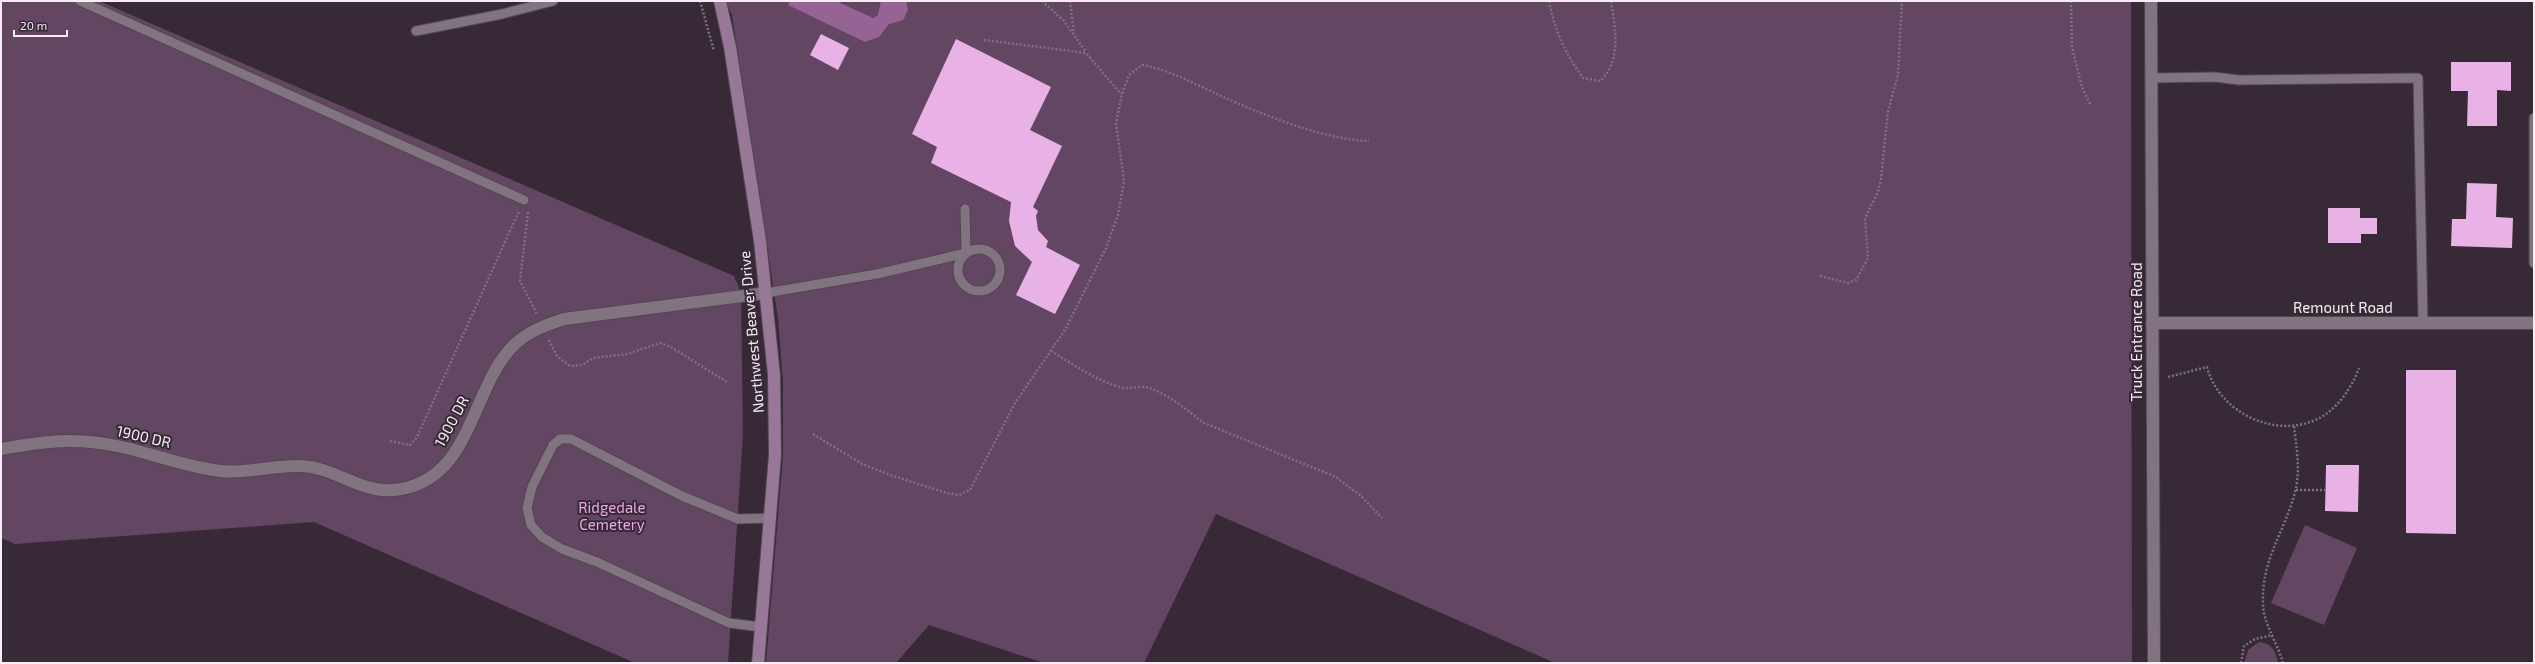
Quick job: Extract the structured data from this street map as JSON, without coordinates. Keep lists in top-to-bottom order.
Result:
{
  "streets": {
    "main road": ["Northwest Beaver Drive"],
    "street": ["Remount Road", "Truck Entrance Road", "1900 DR"]
  },
  "crossings": [
    ["Remount Road", "Truck Entrance Road"],
    ["Northwest Beaver Drive", "1900 DR"]
  ],
  "parks": ["Ridgedale Cemetery"],
  "scale_bar": "20 m"
}
